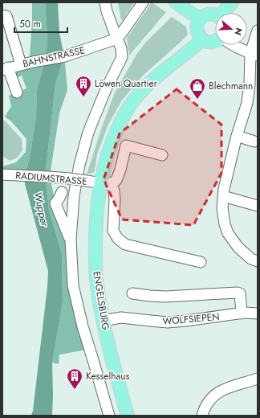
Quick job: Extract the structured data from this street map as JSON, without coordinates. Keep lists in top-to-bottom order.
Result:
{
  "streets": {
    "main road": ["ENGELSBURG"],
    "street": ["BAHNSTRASSE", "RADIUMSTRASSE", "WOLFSIEPEN"]
  },
  "crossings": [
    ["RADIUMSTRASSE", "ENGELSBURG"],
    ["ENGELSBURG", "WOLFSIEPEN"]
  ],
  "water": ["Wupper"],
  "places": {
    "building": ["Löwen Quartier", "Kesselhaus"],
    "shop": ["Blechmann"]
  },
  "scale_bar": "50 m",
  "north": "right"
}
